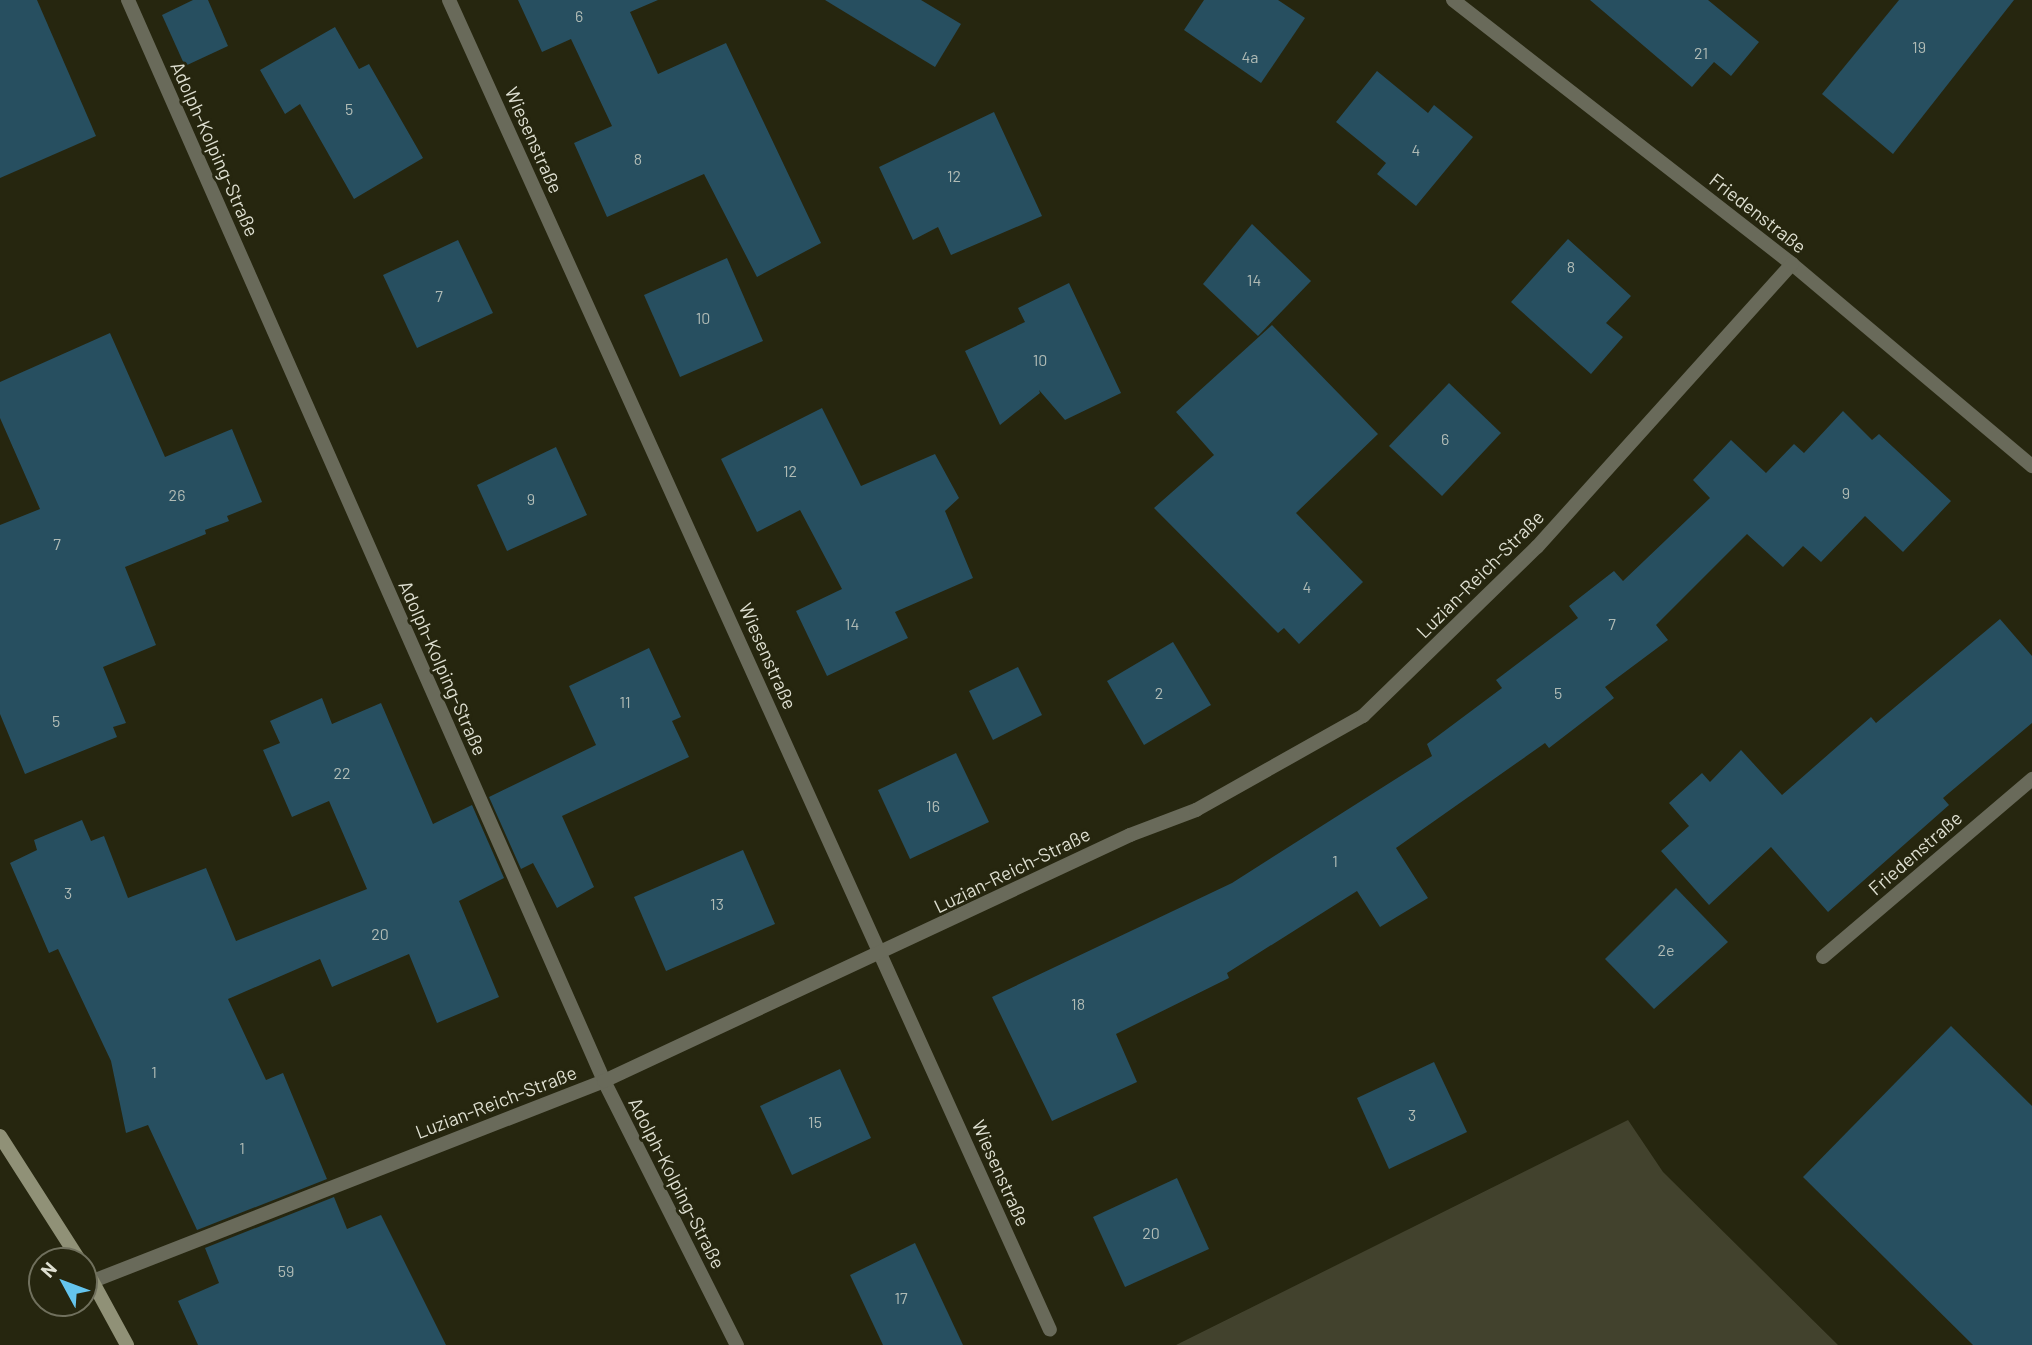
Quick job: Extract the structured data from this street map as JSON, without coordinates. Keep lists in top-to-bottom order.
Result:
{
  "streets": {
    "street": [
      "Wiesenstraße",
      "Adolph-Kolping-Straße",
      "Friedenstraße",
      "Luzian-Reich-Straße"
    ]
  },
  "crossings": [
    ["Wiesenstraße", "Luzian-Reich-Straße"],
    ["Adolph-Kolping-Straße", "Luzian-Reich-Straße"],
    ["Friedenstraße", "Luzian-Reich-Straße"]
  ],
  "house_numbers": [
    "6",
    "19",
    "21",
    "4a",
    "5",
    "4",
    "8",
    "12",
    "8",
    "14",
    "7",
    "10",
    "10",
    "6",
    "12",
    "9",
    "26",
    "9",
    "7",
    "4",
    "14",
    "7",
    "2",
    "5",
    "11",
    "5",
    "22",
    "16",
    "1",
    "3",
    "13",
    "20",
    "2e",
    "18",
    "1",
    "3",
    "15",
    "1",
    "20",
    "59",
    "17"
  ],
  "north": "top left"
}
